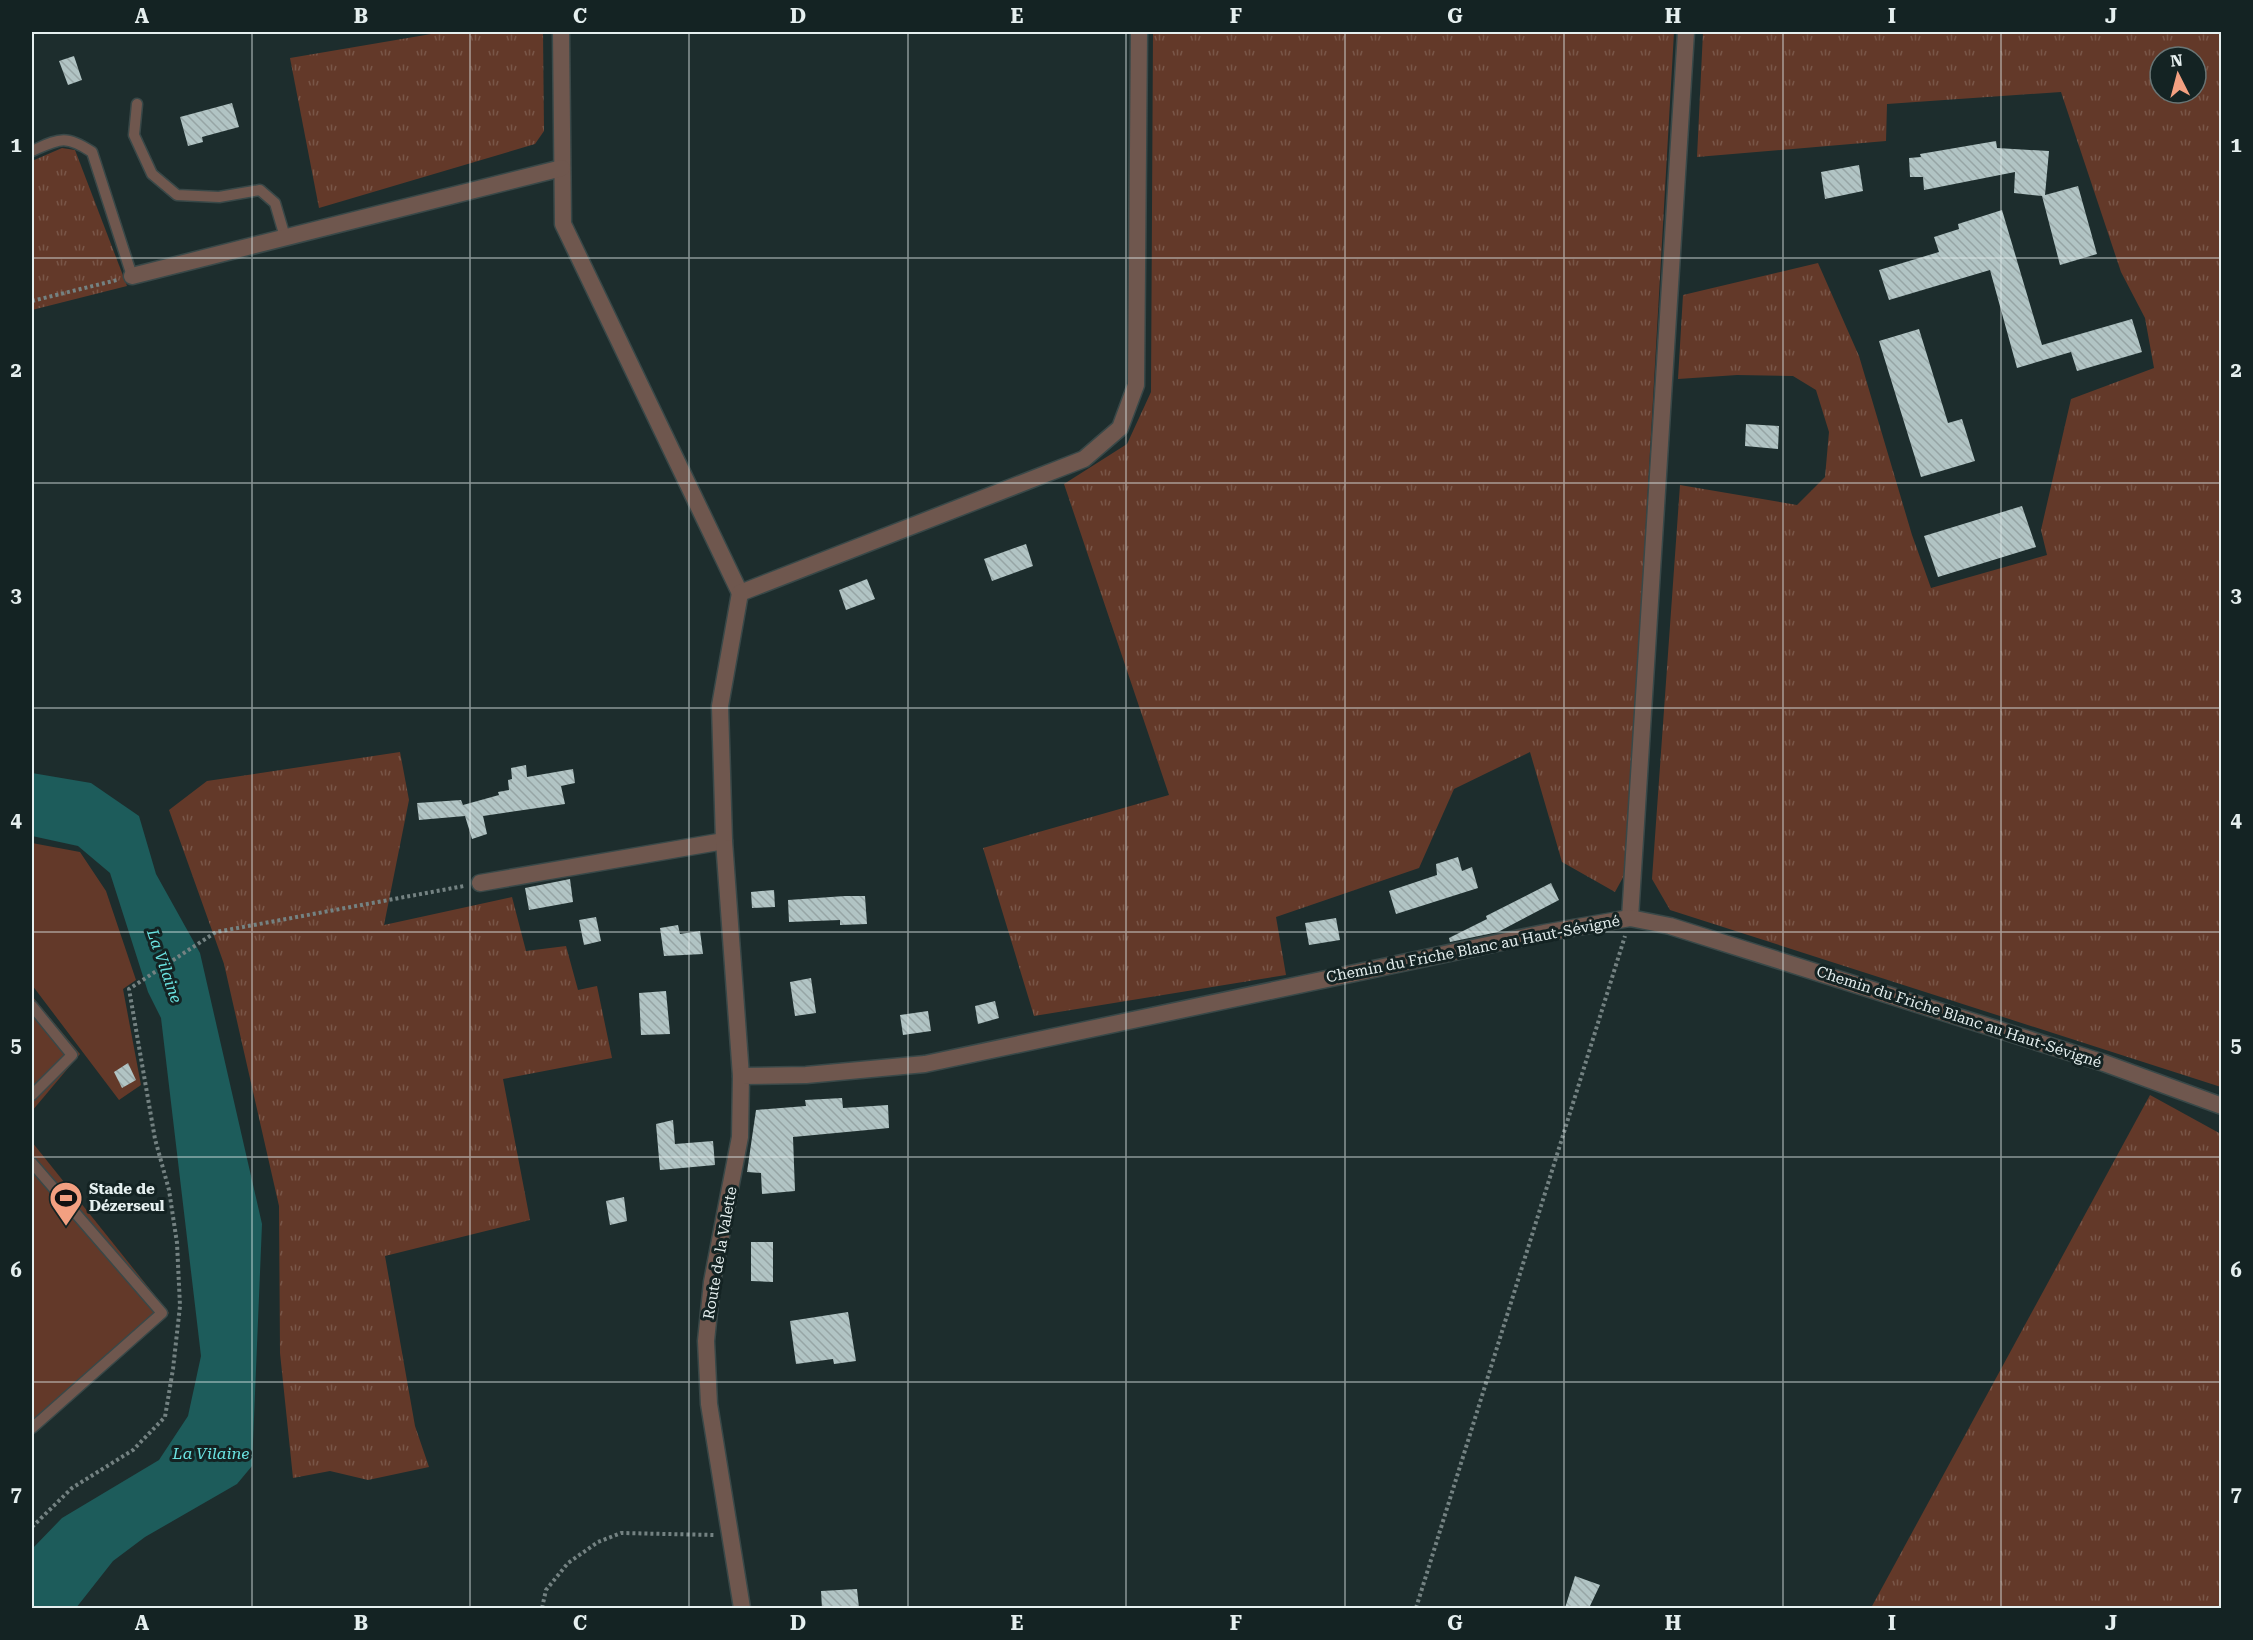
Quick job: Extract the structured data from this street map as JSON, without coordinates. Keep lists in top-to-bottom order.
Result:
{
  "streets": {
    "street": ["Chemin du Friche Blanc au Haut-Sévigné", "Route de la Valette"]
  },
  "crossings": [
    ["Chemin du Friche Blanc au Haut-Sévigné", "Route de la Valette"]
  ],
  "water": ["La Vilaine"],
  "places": {
    "sports": ["Stade de Dézerseul"]
  },
  "north": "top",
  "grid": {
    "columns": [
      "A",
      "B",
      "C",
      "D",
      "E",
      "F",
      "G",
      "H",
      "I",
      "J"
    ],
    "rows": [
      "1",
      "2",
      "3",
      "4",
      "5",
      "6",
      "7"
    ]
  }
}
